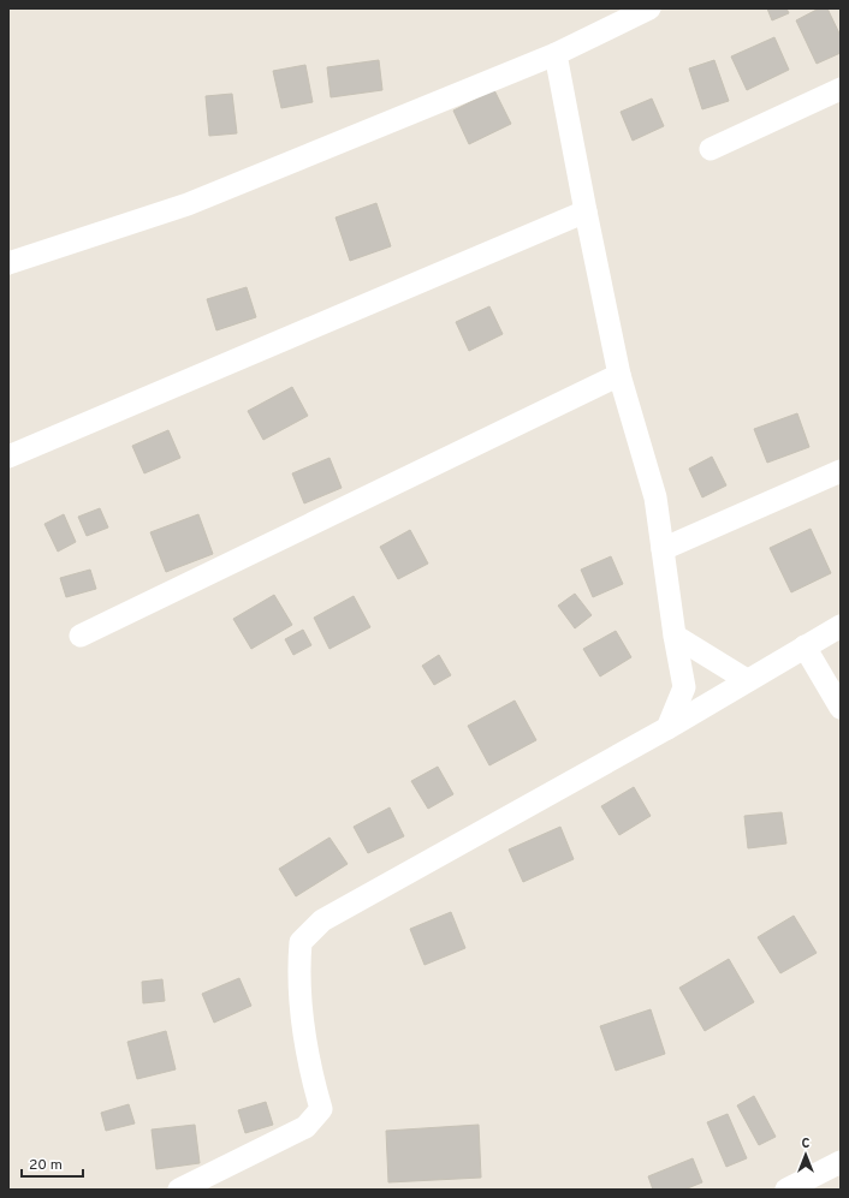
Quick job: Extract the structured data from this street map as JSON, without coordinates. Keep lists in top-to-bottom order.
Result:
{
  "scale_bar": "20 m",
  "north": "top"
}
